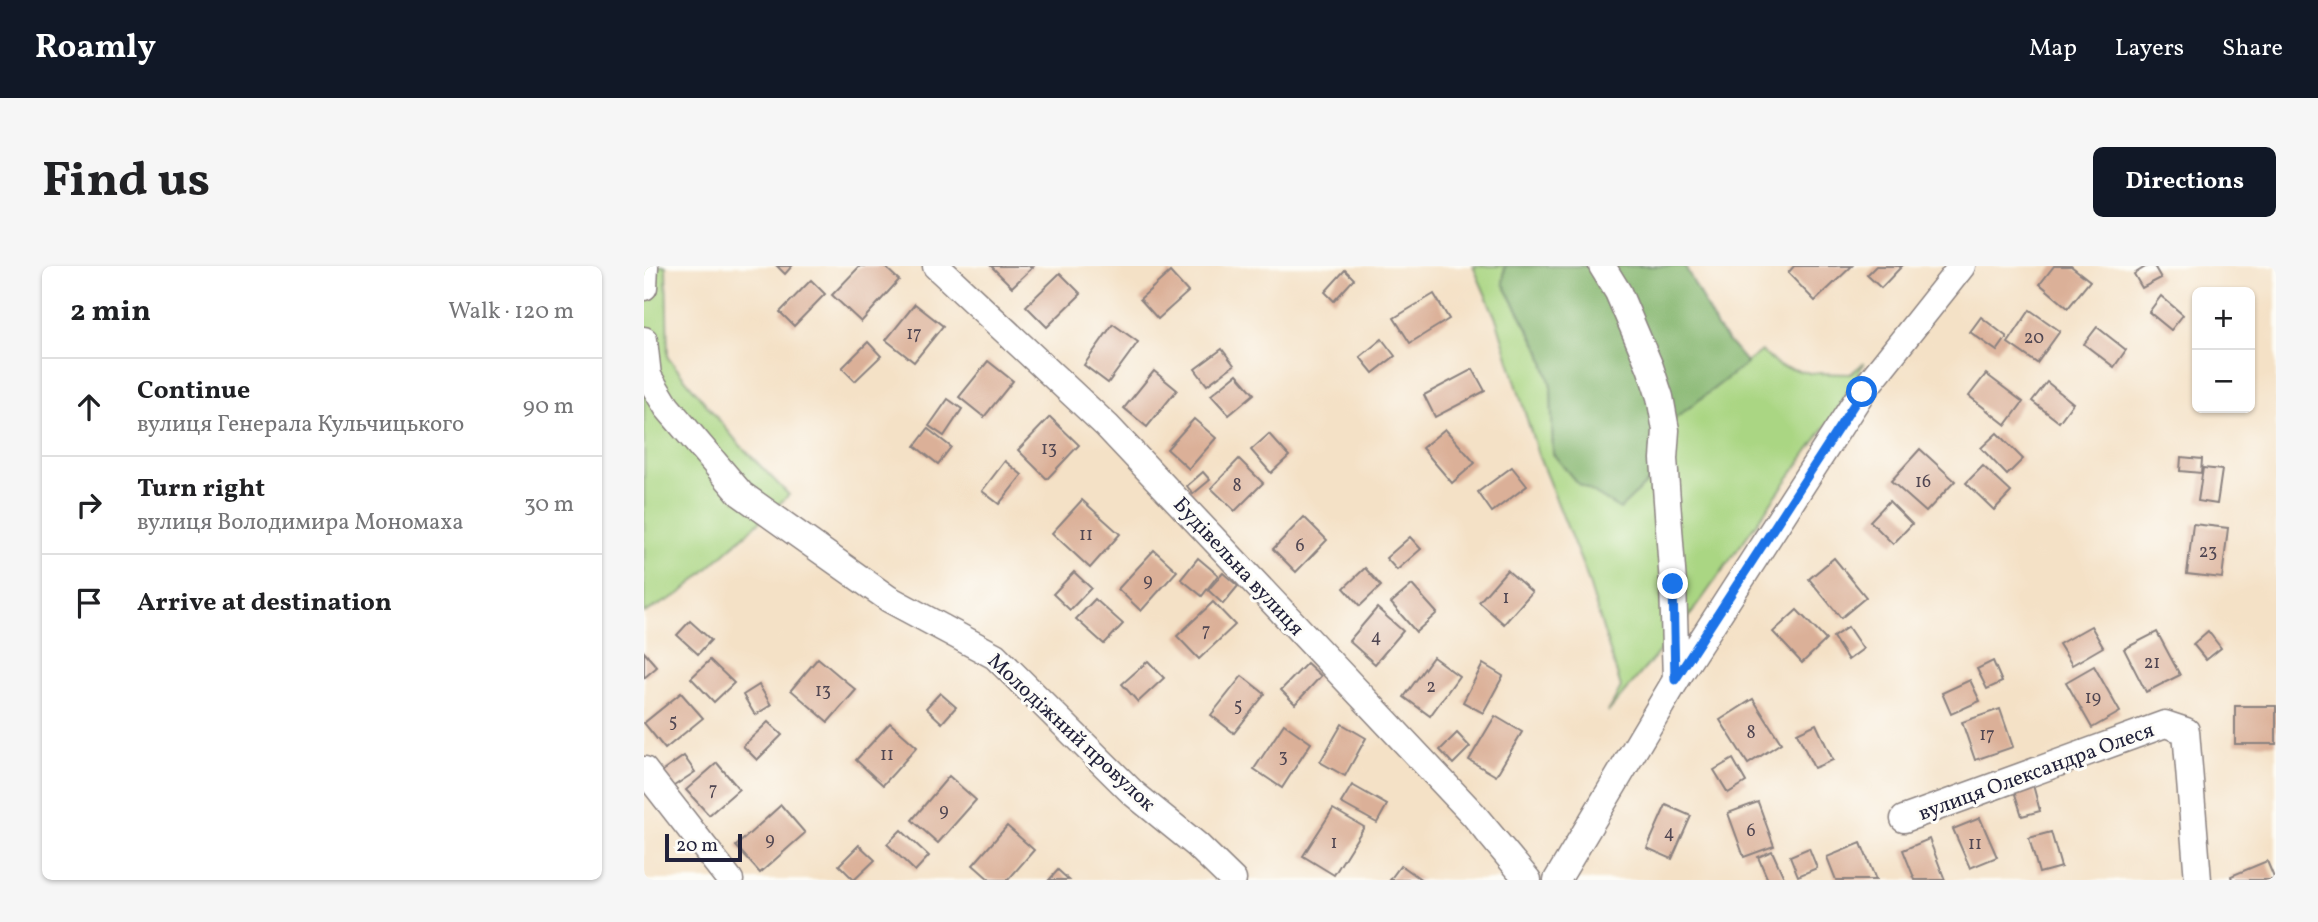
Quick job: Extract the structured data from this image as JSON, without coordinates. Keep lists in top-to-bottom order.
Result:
{
  "streets": {
    "street": ["Будівельна вулиця", "Молодіжний провулок", "вулиця Олександра Олеся"]
  },
  "house_numbers": [
    "17",
    "20",
    "13",
    "16",
    "8",
    "11",
    "6",
    "23",
    "9",
    "1",
    "7",
    "4",
    "21",
    "2",
    "13",
    "19",
    "5",
    "5",
    "8",
    "17",
    "11",
    "3",
    "7",
    "9",
    "6",
    "4",
    "9",
    "1",
    "11"
  ],
  "scale_bar": "20 m",
  "page": {
    "header": "Roamly",
    "nav": ["Map", "Layers", "Share"],
    "buttons": "Directions",
    "title": "Find us",
    "heading": ["2 min", "Walk · 120 m"],
    "map_buttons": ["+", "−"],
    "list": [
      ["Continue", "вулиця Генерала Кульчицького", "90 m"],
      ["Turn right", "вулиця Володимира Мономаха", "30 m"],
      "Arrive at destination"
    ],
    "scale": "20 m"
  }
}
